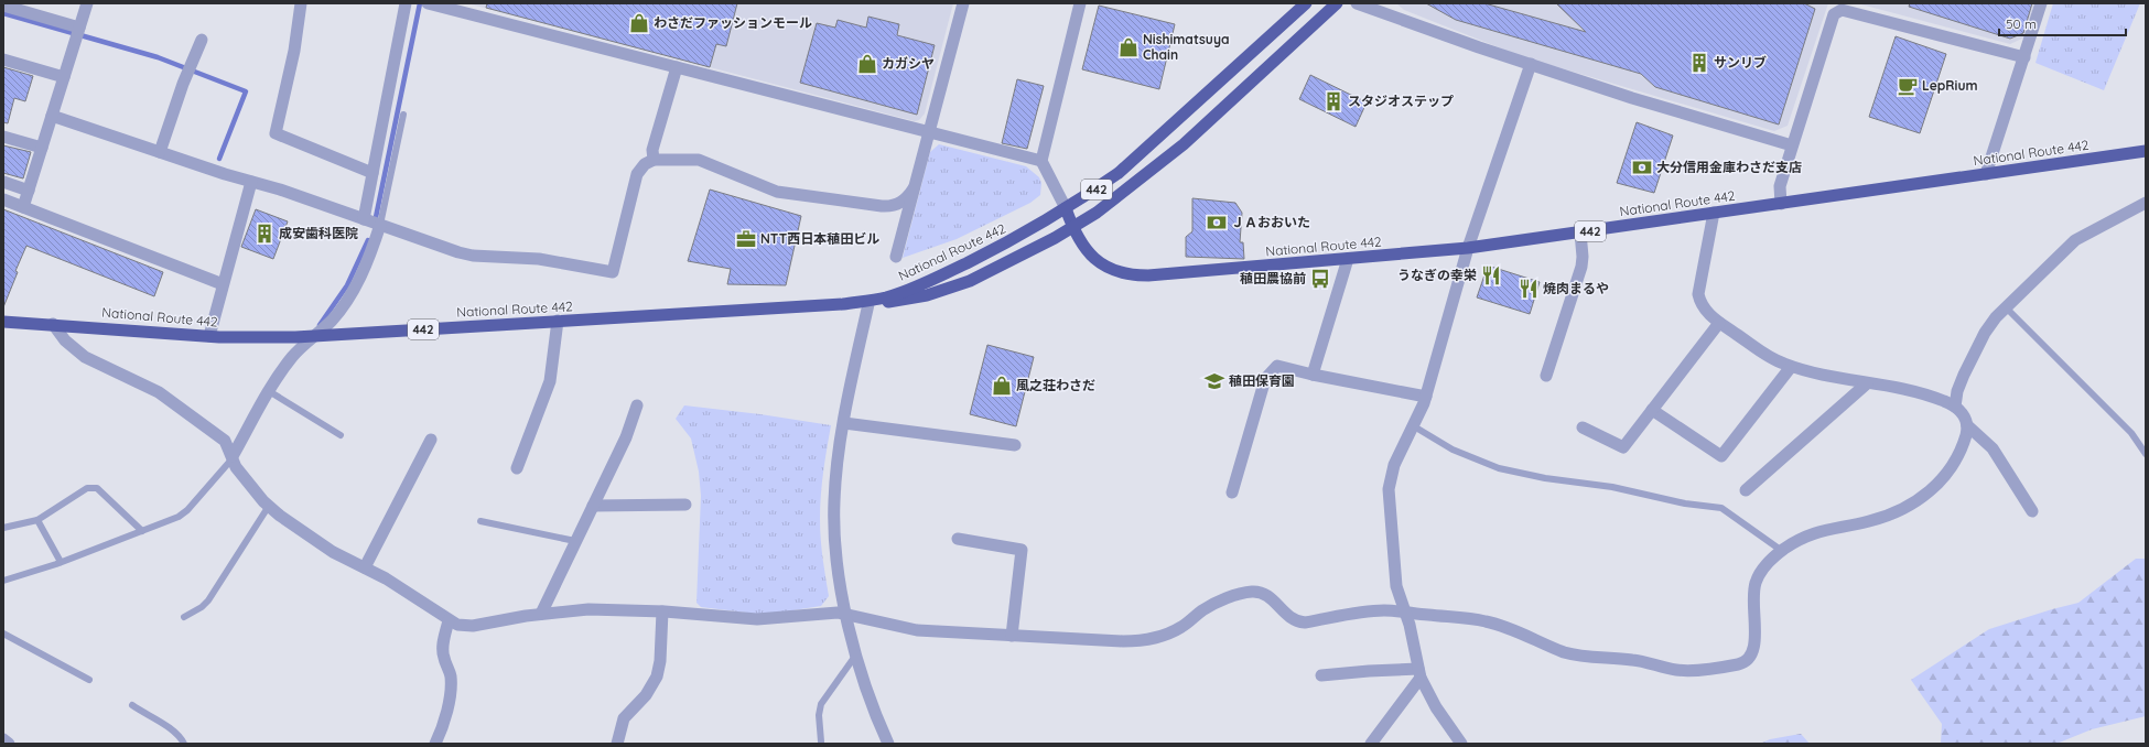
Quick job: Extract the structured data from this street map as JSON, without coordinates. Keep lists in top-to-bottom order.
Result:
{
  "streets": {
    "highway": ["National Route 442", "442"]
  },
  "places": {
    "shop": [
      "わさだファッションモール",
      "Nishimatsuya Chain",
      "カガシヤ",
      "風之荘わさだ"
    ],
    "building": ["サンリブ", "スタジオステップ", "成安歯科医院"],
    "cafe": ["LepRium"],
    "bank": ["大分信用金庫わさだ支店", "ＪＡおおいた"],
    "office": ["NTT西日本稙田ビル"],
    "restaurant": ["うなぎの幸栄", "焼肉まるや"],
    "bus stop": ["稙田農協前"],
    "school or university": ["稙田保育園"]
  },
  "scale_bar": "50 m"
}
